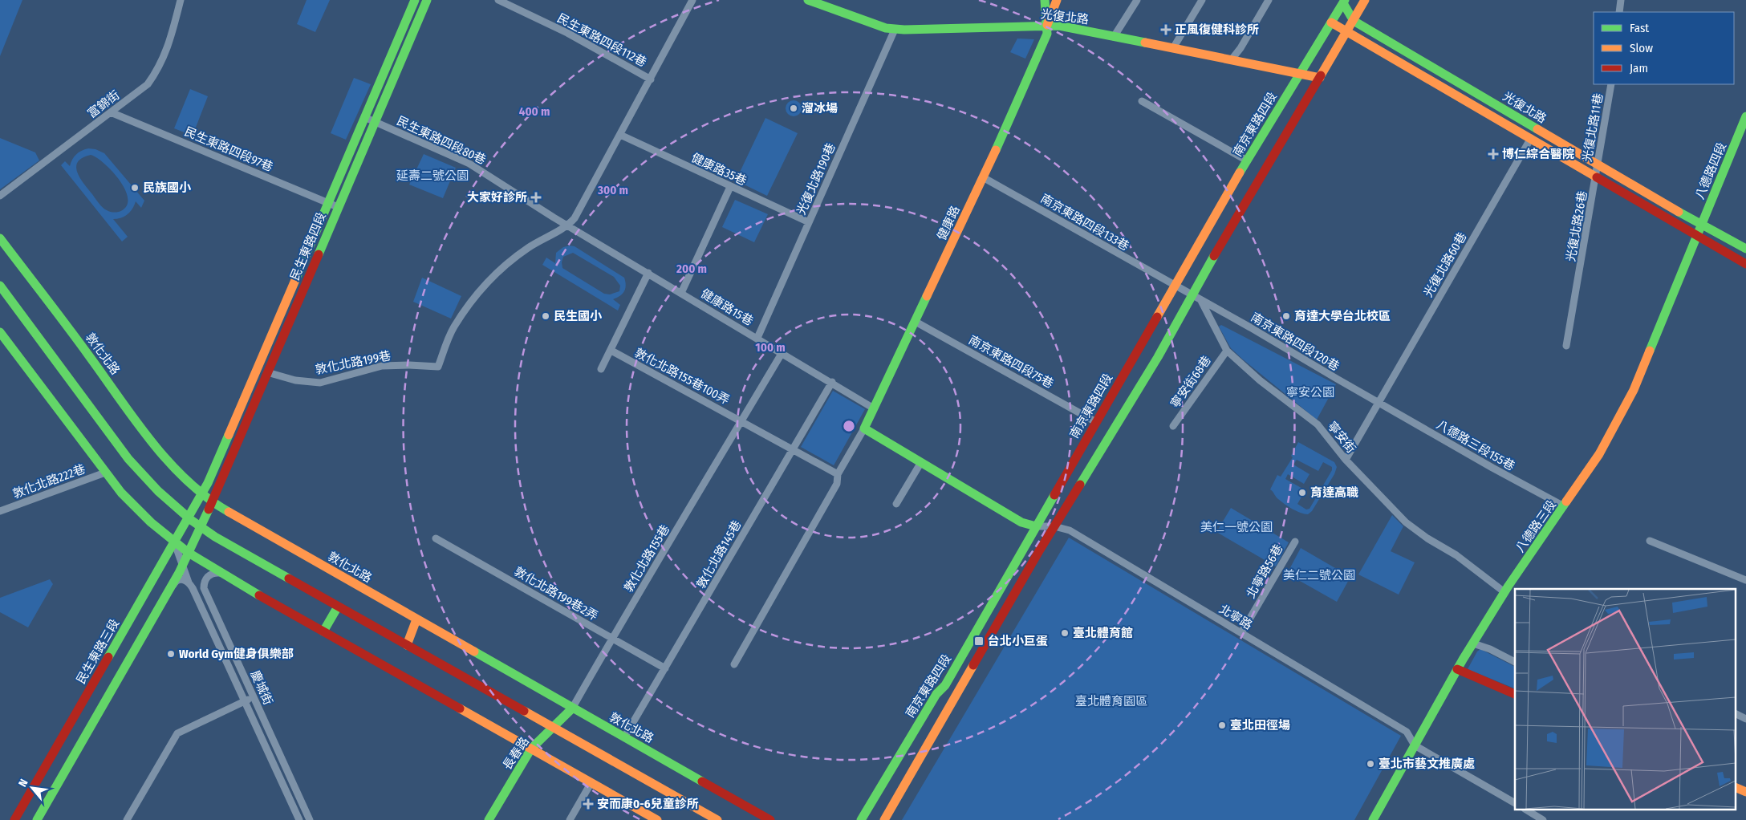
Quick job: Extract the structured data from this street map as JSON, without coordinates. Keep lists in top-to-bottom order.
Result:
{
  "streets": {
    "main road": [
      "光復北路",
      "南京東路四段",
      "八德路四段",
      "健康路",
      "民生東路四段",
      "敦化北路",
      "八德路三段",
      "民生東路三段",
      "長春路"
    ],
    "street": [
      "民生東路四段112巷",
      "富錦街",
      "光復北路11巷",
      "民生東路四段80巷",
      "民生東路四段97巷",
      "健康路35巷",
      "光復北路190巷",
      "南京東路四段133巷",
      "光復北路26巷",
      "光復北路60巷",
      "健康路15巷",
      "南京東路四段120巷",
      "南京東路四段75巷",
      "敦化北路199巷",
      "敦化北路155巷100弄",
      "寧安街68巷",
      "寧安街",
      "八德路三段155巷",
      "敦化北路222巷",
      "敦化北路145巷",
      "敦化北路155巷",
      "北寧路56巷",
      "敦化北路199巷2弄",
      "北寧路",
      "慶城街"
    ]
  },
  "crossings": [
    ["光復北路", "南京東路四段"],
    ["光復北路", "光復北路11巷"],
    ["光復北路", "八德路四段"],
    ["光復北路", "光復北路190巷"],
    ["光復北路", "健康路"],
    ["光復北路", "光復北路26巷"],
    ["光復北路", "光復北路60巷"],
    ["光復北路", "八德路三段"],
    ["富錦街", "民生東路四段97巷"],
    ["南京東路四段", "南京東路四段133巷"],
    ["南京東路四段", "南京東路四段75巷"],
    ["南京東路四段", "北寧路"],
    ["光復北路11巷", "光復北路26巷"],
    ["民生東路四段80巷", "民生東路四段"],
    ["民生東路四段80巷", "健康路15巷"],
    ["民生東路四段80巷", "敦化北路199巷"],
    ["民生東路四段97巷", "民生東路四段"],
    ["健康路35巷", "光復北路190巷"],
    ["八德路四段", "八德路三段"],
    ["光復北路190巷", "健康路15巷"],
    ["南京東路四段133巷", "健康路"],
    ["健康路", "健康路15巷"],
    ["健康路", "南京東路四段75巷"],
    ["民生東路四段", "敦化北路"],
    ["民生東路四段", "敦化北路199巷"],
    ["民生東路四段", "民生東路三段"],
    ["光復北路60巷", "南京東路四段120巷"],
    ["光復北路60巷", "寧安街"],
    ["光復北路60巷", "八德路三段155巷"],
    ["健康路15巷", "敦化北路199巷"],
    ["健康路15巷", "敦化北路145巷"],
    ["健康路15巷", "敦化北路155巷"],
    ["南京東路四段120巷", "寧安街"],
    ["南京東路四段120巷", "八德路三段155巷"],
    ["敦化北路", "敦化北路145巷"],
    ["敦化北路", "敦化北路155巷"],
    ["敦化北路", "民生東路三段"],
    ["敦化北路", "長春路"],
    ["敦化北路155巷100弄", "敦化北路155巷"],
    ["寧安街68巷", "寧安街"],
    ["寧安街", "八德路三段"],
    ["八德路三段155巷", "八德路三段"],
    ["八德路三段", "北寧路"],
    ["敦化北路145巷", "敦化北路199巷2弄"],
    ["敦化北路155巷", "敦化北路199巷2弄"],
    ["敦化北路155巷", "長春路"],
    ["北寧路56巷", "北寧路"],
    ["民生東路三段", "慶城街"]
  ],
  "parks": [
    "延壽二號公園",
    "寧安公園",
    "美仁一號公園",
    "美仁二號公園",
    "臺北體育園區"
  ],
  "places": {
    "health": [
      "正風復健科診所",
      "博仁綜合醫院",
      "大家好診所",
      "安而康0-6兒童診所"
    ],
    "other": [
      "溜冰場",
      "民族國小",
      "民生國小",
      "育達大學台北校區",
      "育達高職",
      "臺北體育館",
      "World Gym健身俱樂部",
      "臺北田徑場",
      "臺北市藝文推廣處"
    ],
    "transit": ["台北小巨蛋"]
  },
  "legend": ["Fast", "Slow", "Jam"],
  "north": "top left",
  "rings": [
    "400 m",
    "300 m",
    "200 m",
    "100 m"
  ]
}
